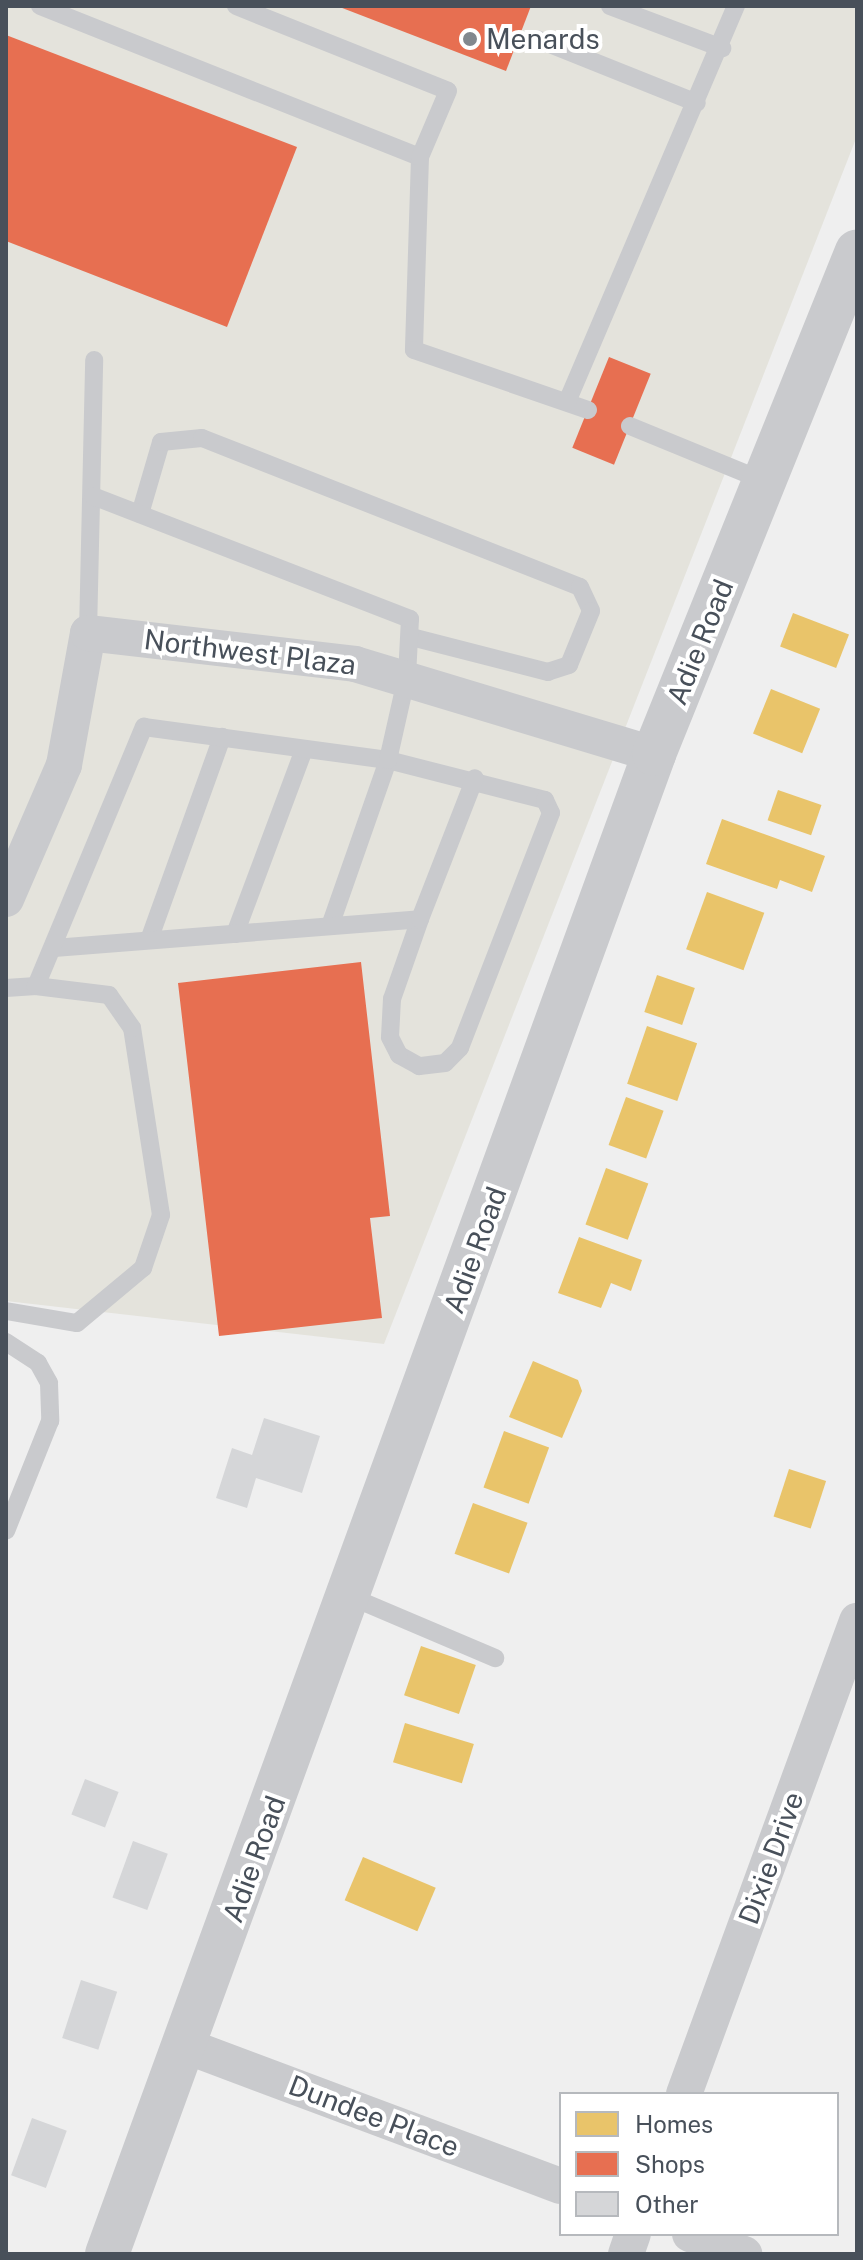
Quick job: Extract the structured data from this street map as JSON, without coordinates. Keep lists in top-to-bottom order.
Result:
{
  "streets": {
    "street": [
      "Adie Road",
      "Northwest Plaza",
      "Dixie Drive",
      "Dundee Place"
    ]
  },
  "crossings": [
    ["Adie Road", "Northwest Plaza"],
    ["Adie Road", "Dundee Place"]
  ],
  "places": ["Menards"],
  "legend": ["Homes", "Shops", "Other"]
}
